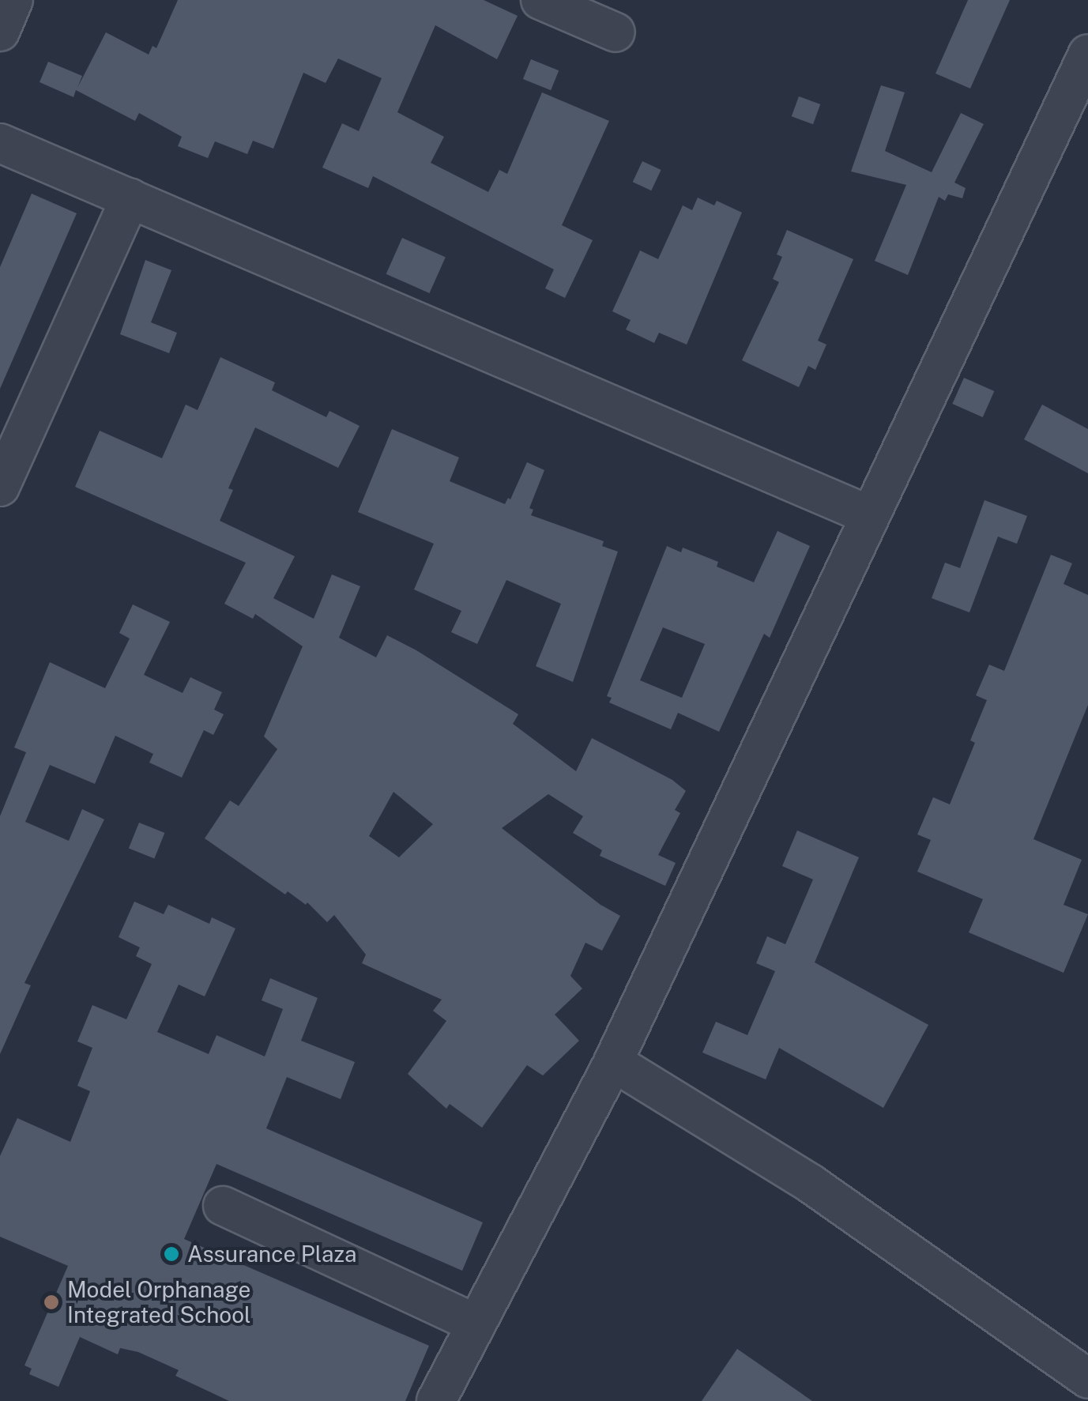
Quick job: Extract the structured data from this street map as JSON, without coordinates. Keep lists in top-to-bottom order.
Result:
{
  "places": ["Assurance Plaza", "Model Orphanage Integrated School"]
}
